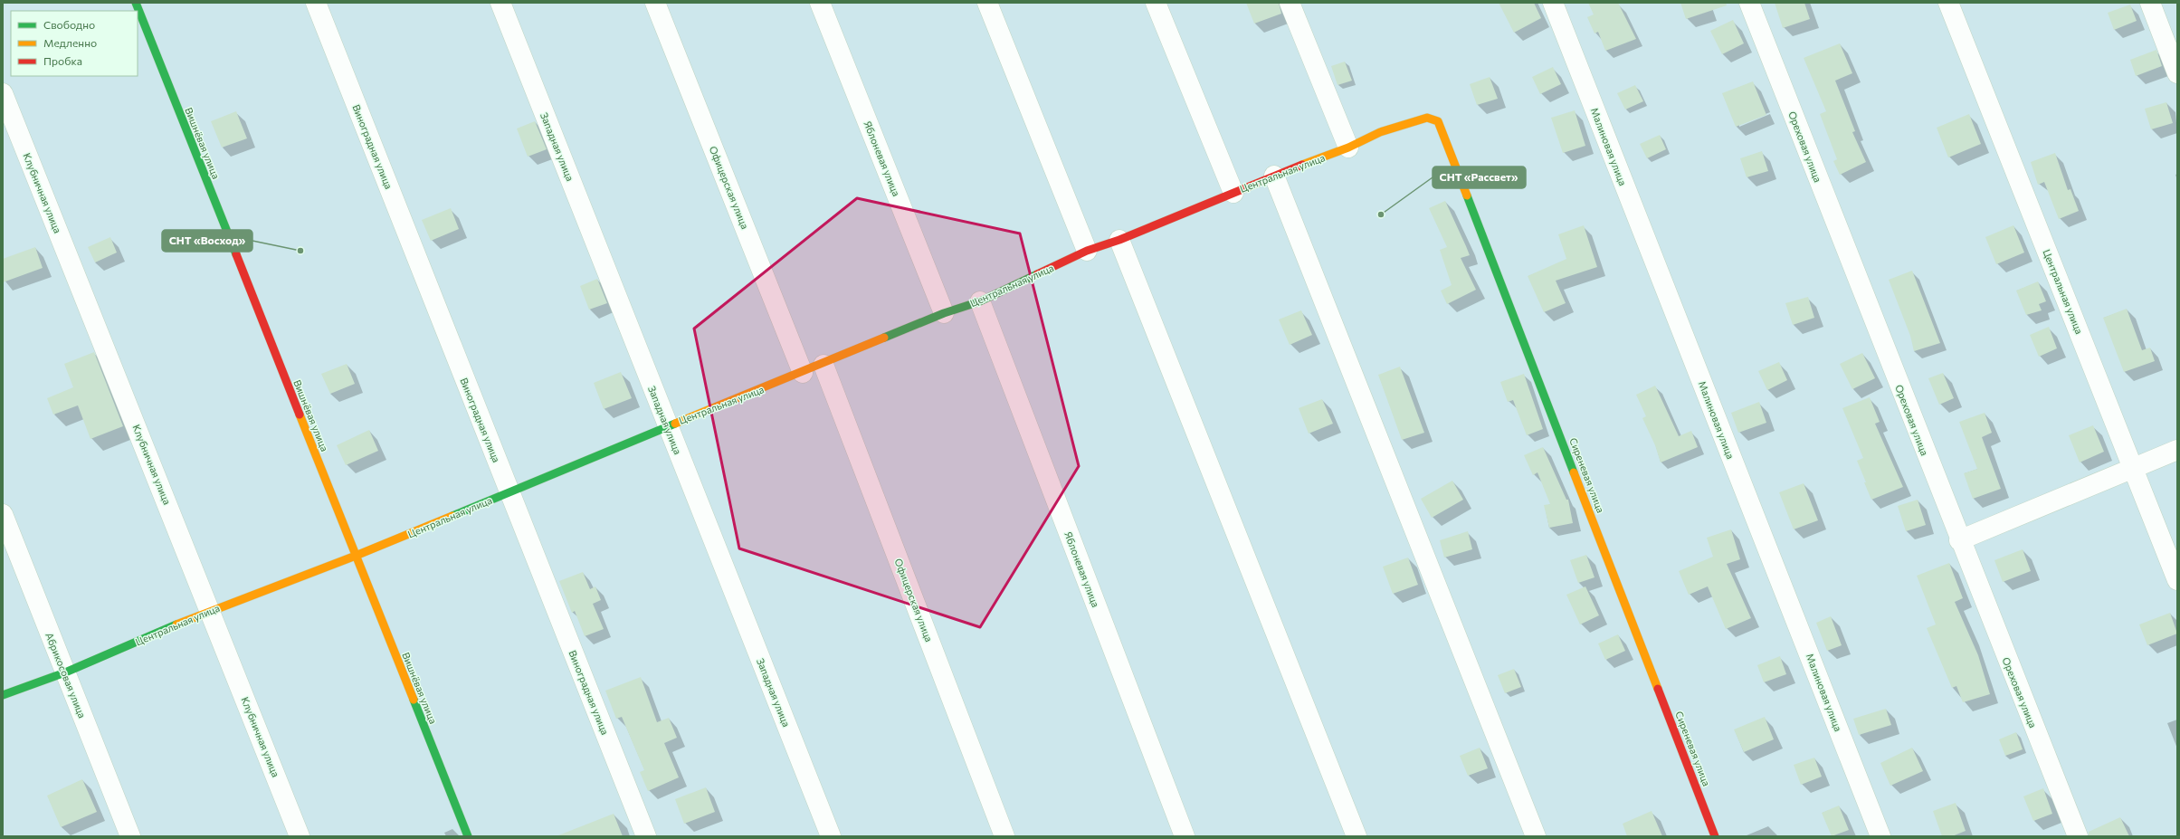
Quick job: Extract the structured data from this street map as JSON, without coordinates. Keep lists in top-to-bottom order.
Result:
{
  "streets": {
    "street": [
      "Вишнёвая улица",
      "Виноградная улица",
      "Западная улица",
      "Малиновая улица",
      "Ореховая улица",
      "Яблоневая улица",
      "Центральная улица",
      "Офицерская улица",
      "Клубничная улица",
      "Сиреневая улица",
      "Абрикосовая улица"
    ]
  },
  "crossings": [
    ["Вишнёвая улица", "Центральная улица"],
    ["Виноградная улица", "Центральная улица"],
    ["Западная улица", "Центральная улица"],
    ["Яблоневая улица", "Центральная улица"],
    ["Центральная улица", "Офицерская улица"],
    ["Центральная улица", "Клубничная улица"],
    ["Центральная улица", "Сиреневая улица"],
    ["Центральная улица", "Абрикосовая улица"]
  ],
  "places": ["СНТ «Рассвет»", "СНТ «Восход»"],
  "legend": ["Свободно", "Медленно", "Пробка"]
}
